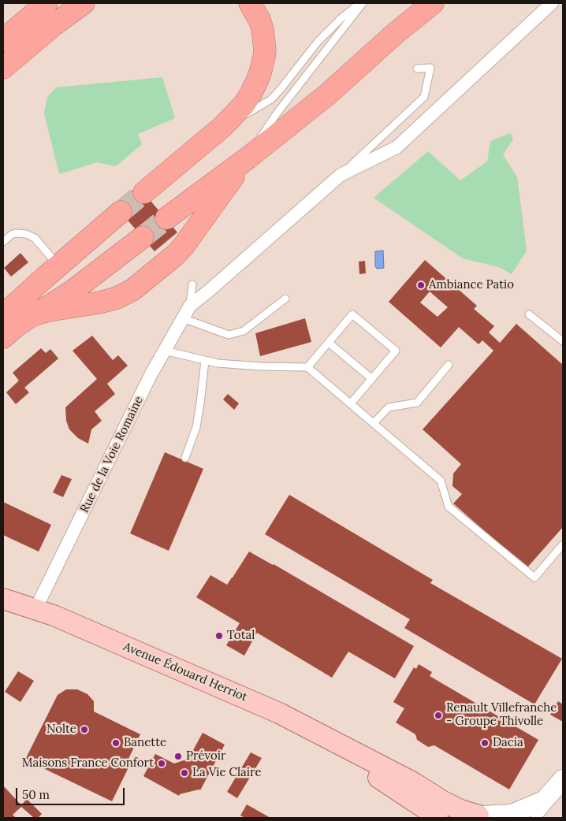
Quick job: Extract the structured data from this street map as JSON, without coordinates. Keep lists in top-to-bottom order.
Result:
{
  "streets": {
    "main road": ["Avenue Édouard Herriot"],
    "street": ["Rue de la Voie Romaine"]
  },
  "crossings": [
    ["Rue de la Voie Romaine", "Avenue Édouard Herriot"]
  ],
  "places": [
    "Ambiance Patio",
    "Total",
    "Renault Villefranche - Groupe Thivolle",
    "Nolte",
    "Banette",
    "Dacia",
    "Prévoir",
    "Maisons France Confort",
    "La Vie Claire"
  ],
  "scale_bar": "50 m"
}
